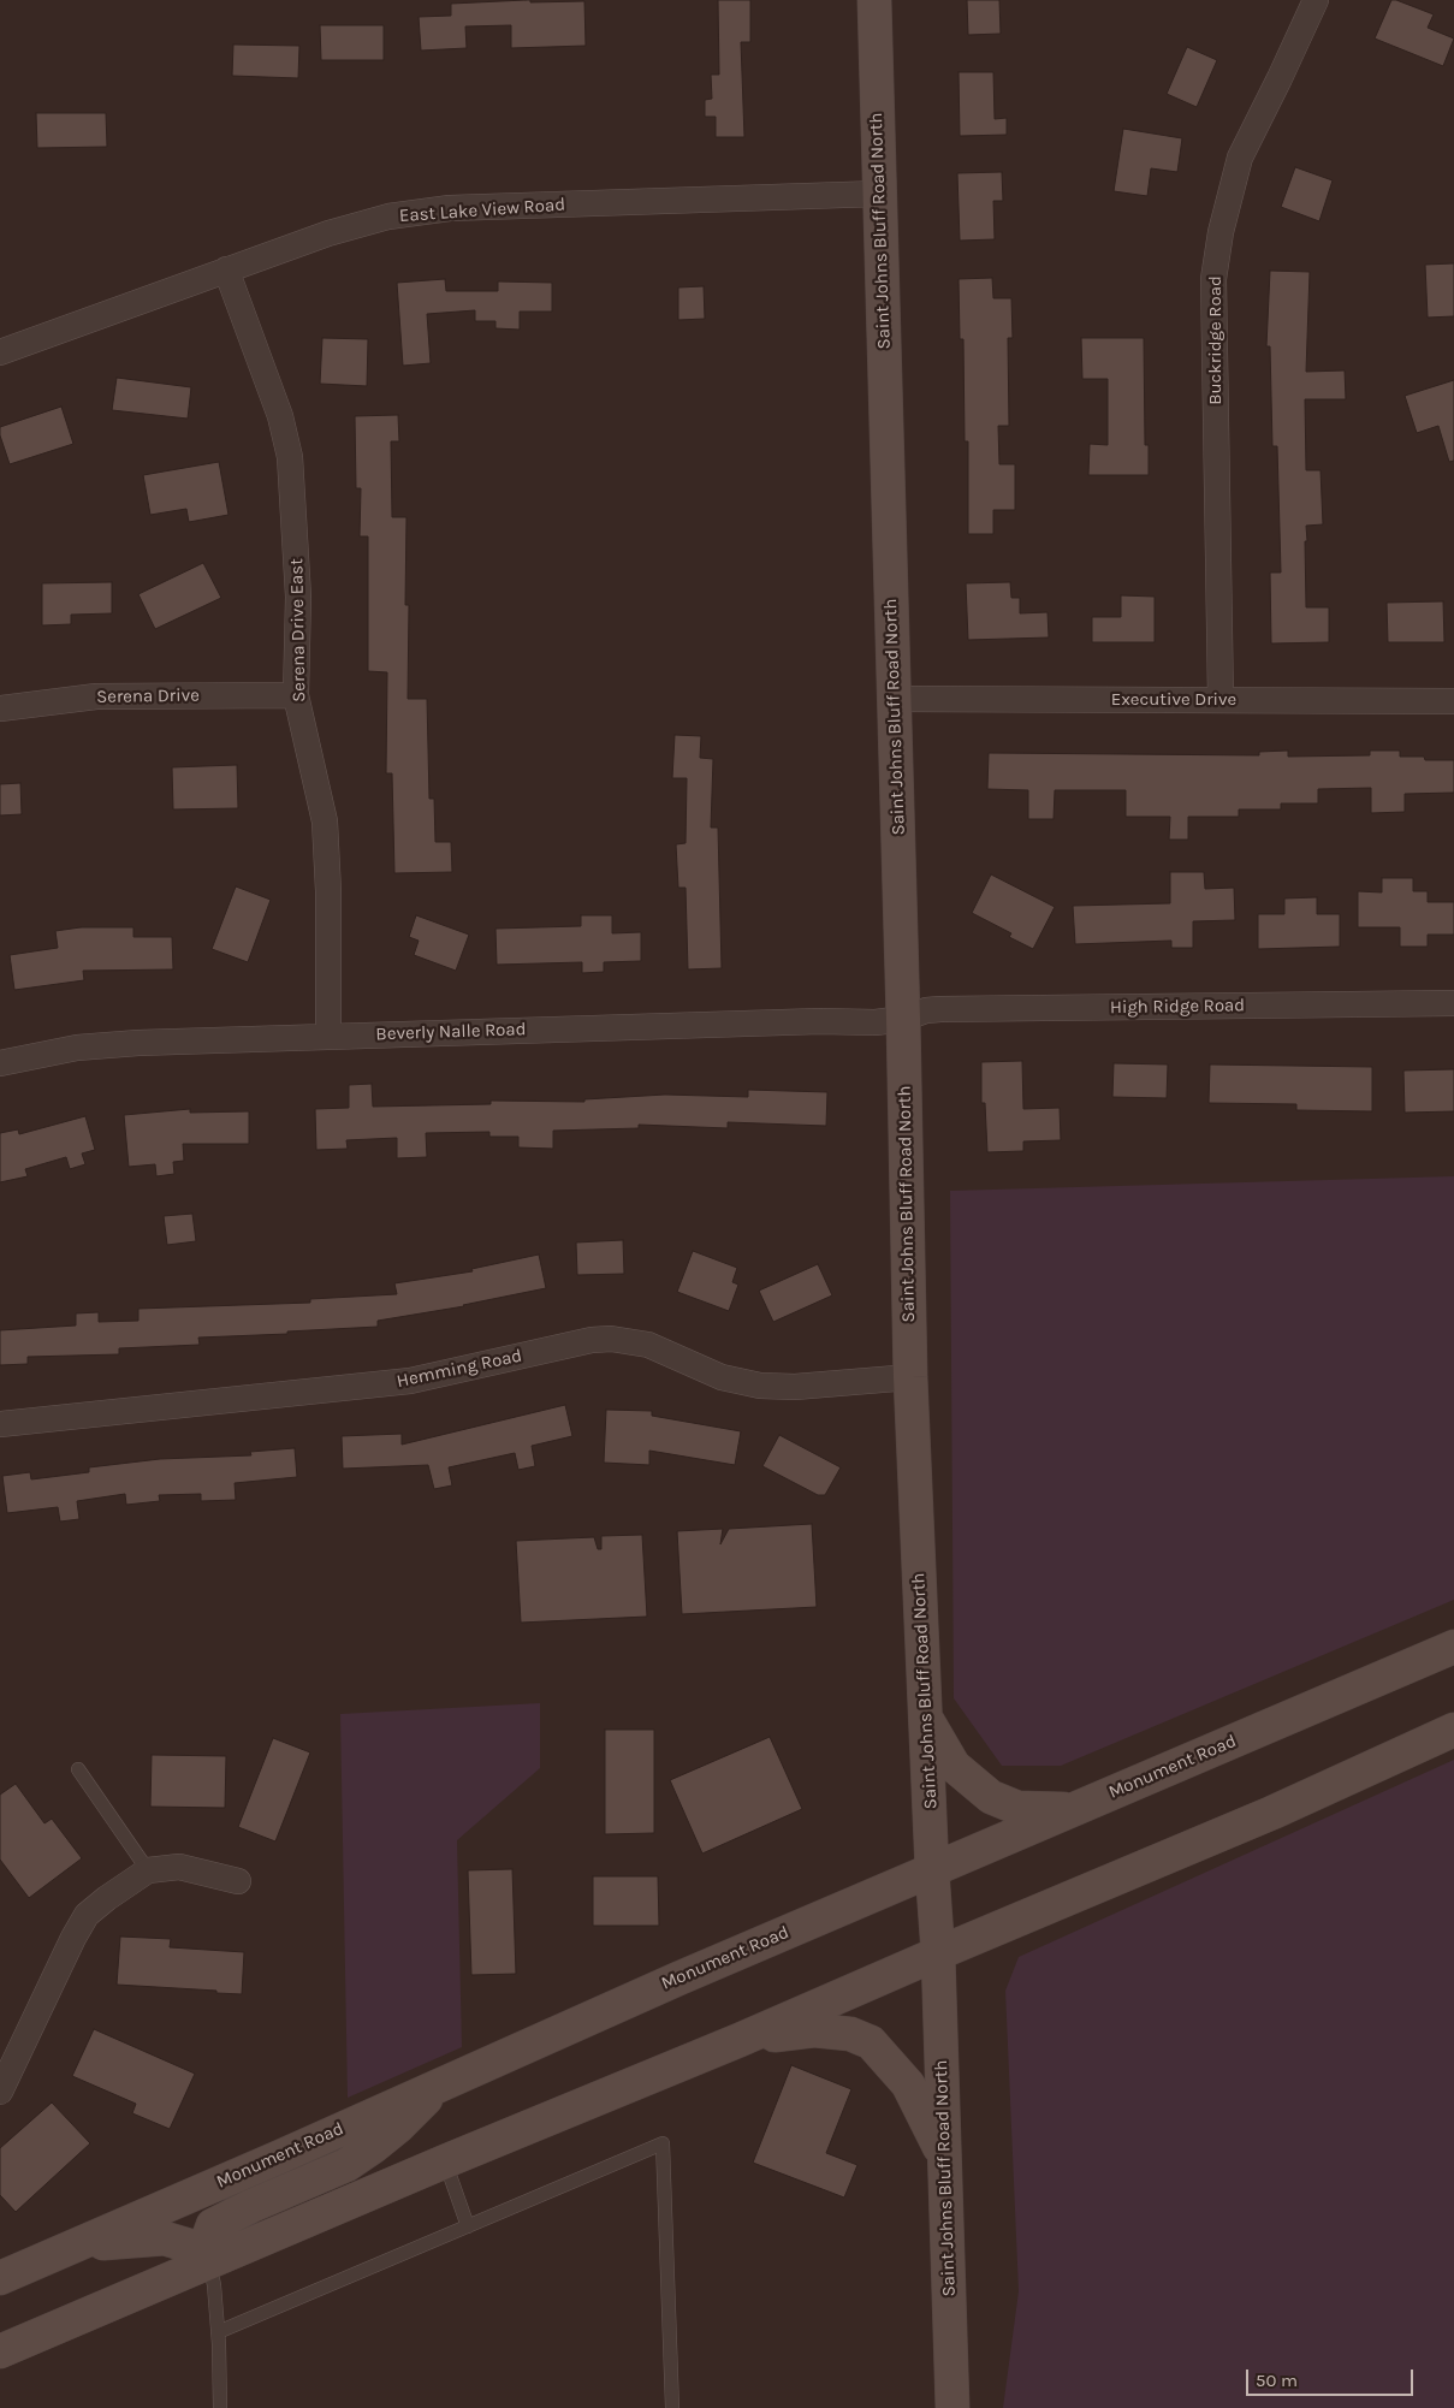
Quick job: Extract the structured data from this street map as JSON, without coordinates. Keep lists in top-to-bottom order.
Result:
{
  "streets": {
    "main road": ["Saint Johns Bluff Road North", "Monument Road"],
    "street": [
      "East Lake View Road",
      "Buckridge Road",
      "Serena Drive East",
      "Serena Drive",
      "Executive Drive",
      "High Ridge Road",
      "Beverly Nalle Road",
      "Hemming Road"
    ]
  },
  "crossings": [
    ["East Lake View Road", "Saint Johns Bluff Road North"],
    ["East Lake View Road", "Serena Drive East"],
    ["Saint Johns Bluff Road North", "Executive Drive"],
    ["Saint Johns Bluff Road North", "High Ridge Road"],
    ["Saint Johns Bluff Road North", "Beverly Nalle Road"],
    ["Saint Johns Bluff Road North", "Hemming Road"],
    ["Saint Johns Bluff Road North", "Monument Road"],
    ["Buckridge Road", "Executive Drive"],
    ["Serena Drive East", "Serena Drive"],
    ["Serena Drive East", "Beverly Nalle Road"],
    ["High Ridge Road", "Beverly Nalle Road"]
  ],
  "scale_bar": "50 m"
}
